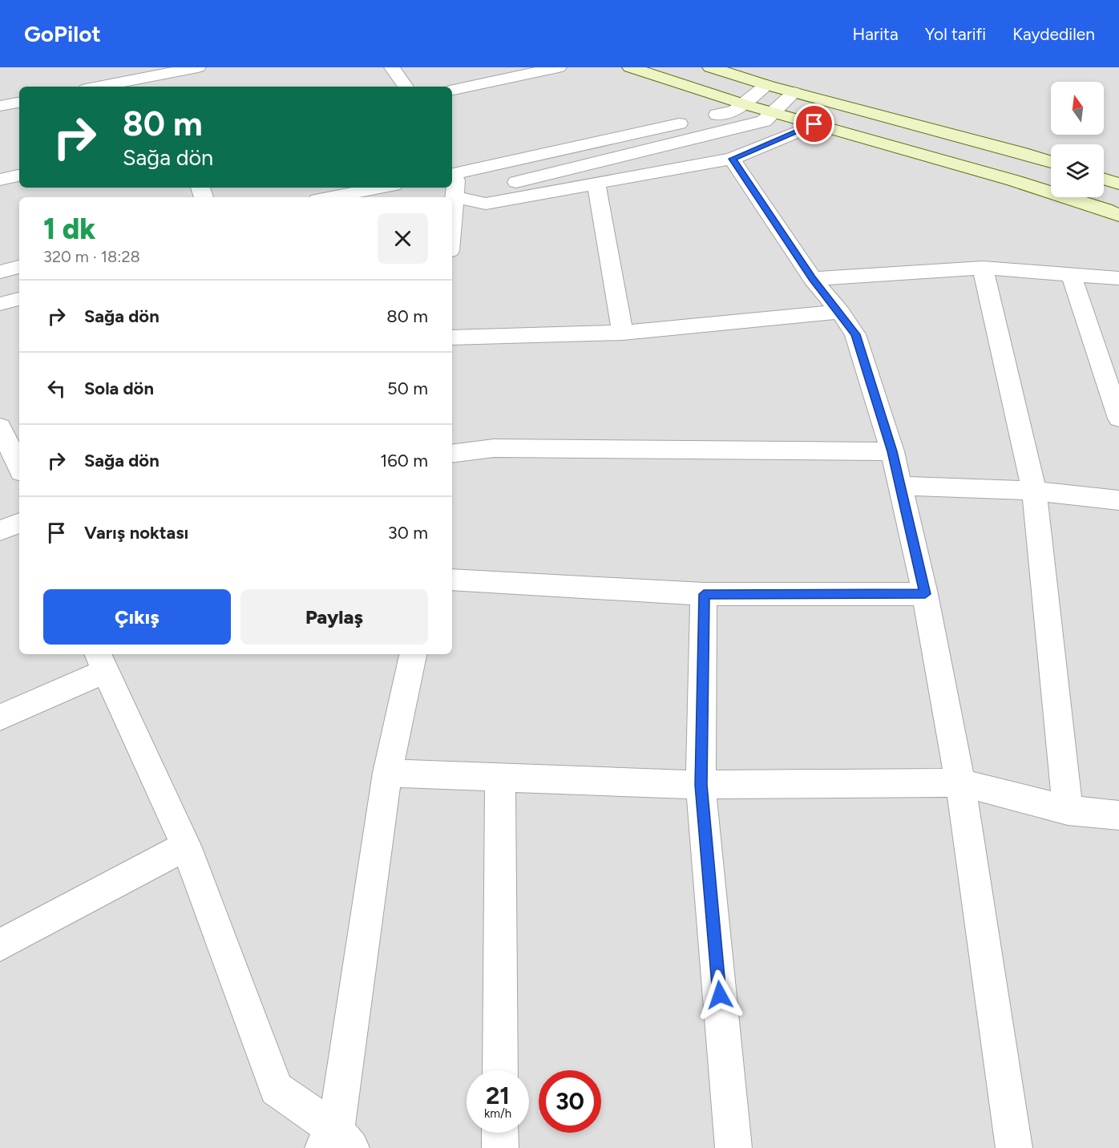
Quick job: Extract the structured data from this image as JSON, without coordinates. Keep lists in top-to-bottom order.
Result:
{
  "north": "top",
  "page": {
    "header": "GoPilot",
    "nav": ["Harita", "Yol tarifi", "Kaydedilen"],
    "turn": ["80 m", "Sağa dön"],
    "heading": ["1 dk", "320 m · 18:28"],
    "list": [
      {
        "name": "Sağa dön",
        "value": "80 m"
      },
      {
        "name": "Sola dön",
        "value": "50 m"
      },
      {
        "name": "Sağa dön",
        "value": "160 m"
      },
      {
        "name": "Varış noktası",
        "value": "30 m"
      }
    ],
    "buttons": ["Çıkış", "Paylaş"],
    "speed": "21 km/h",
    "limit": "30"
  }
}
